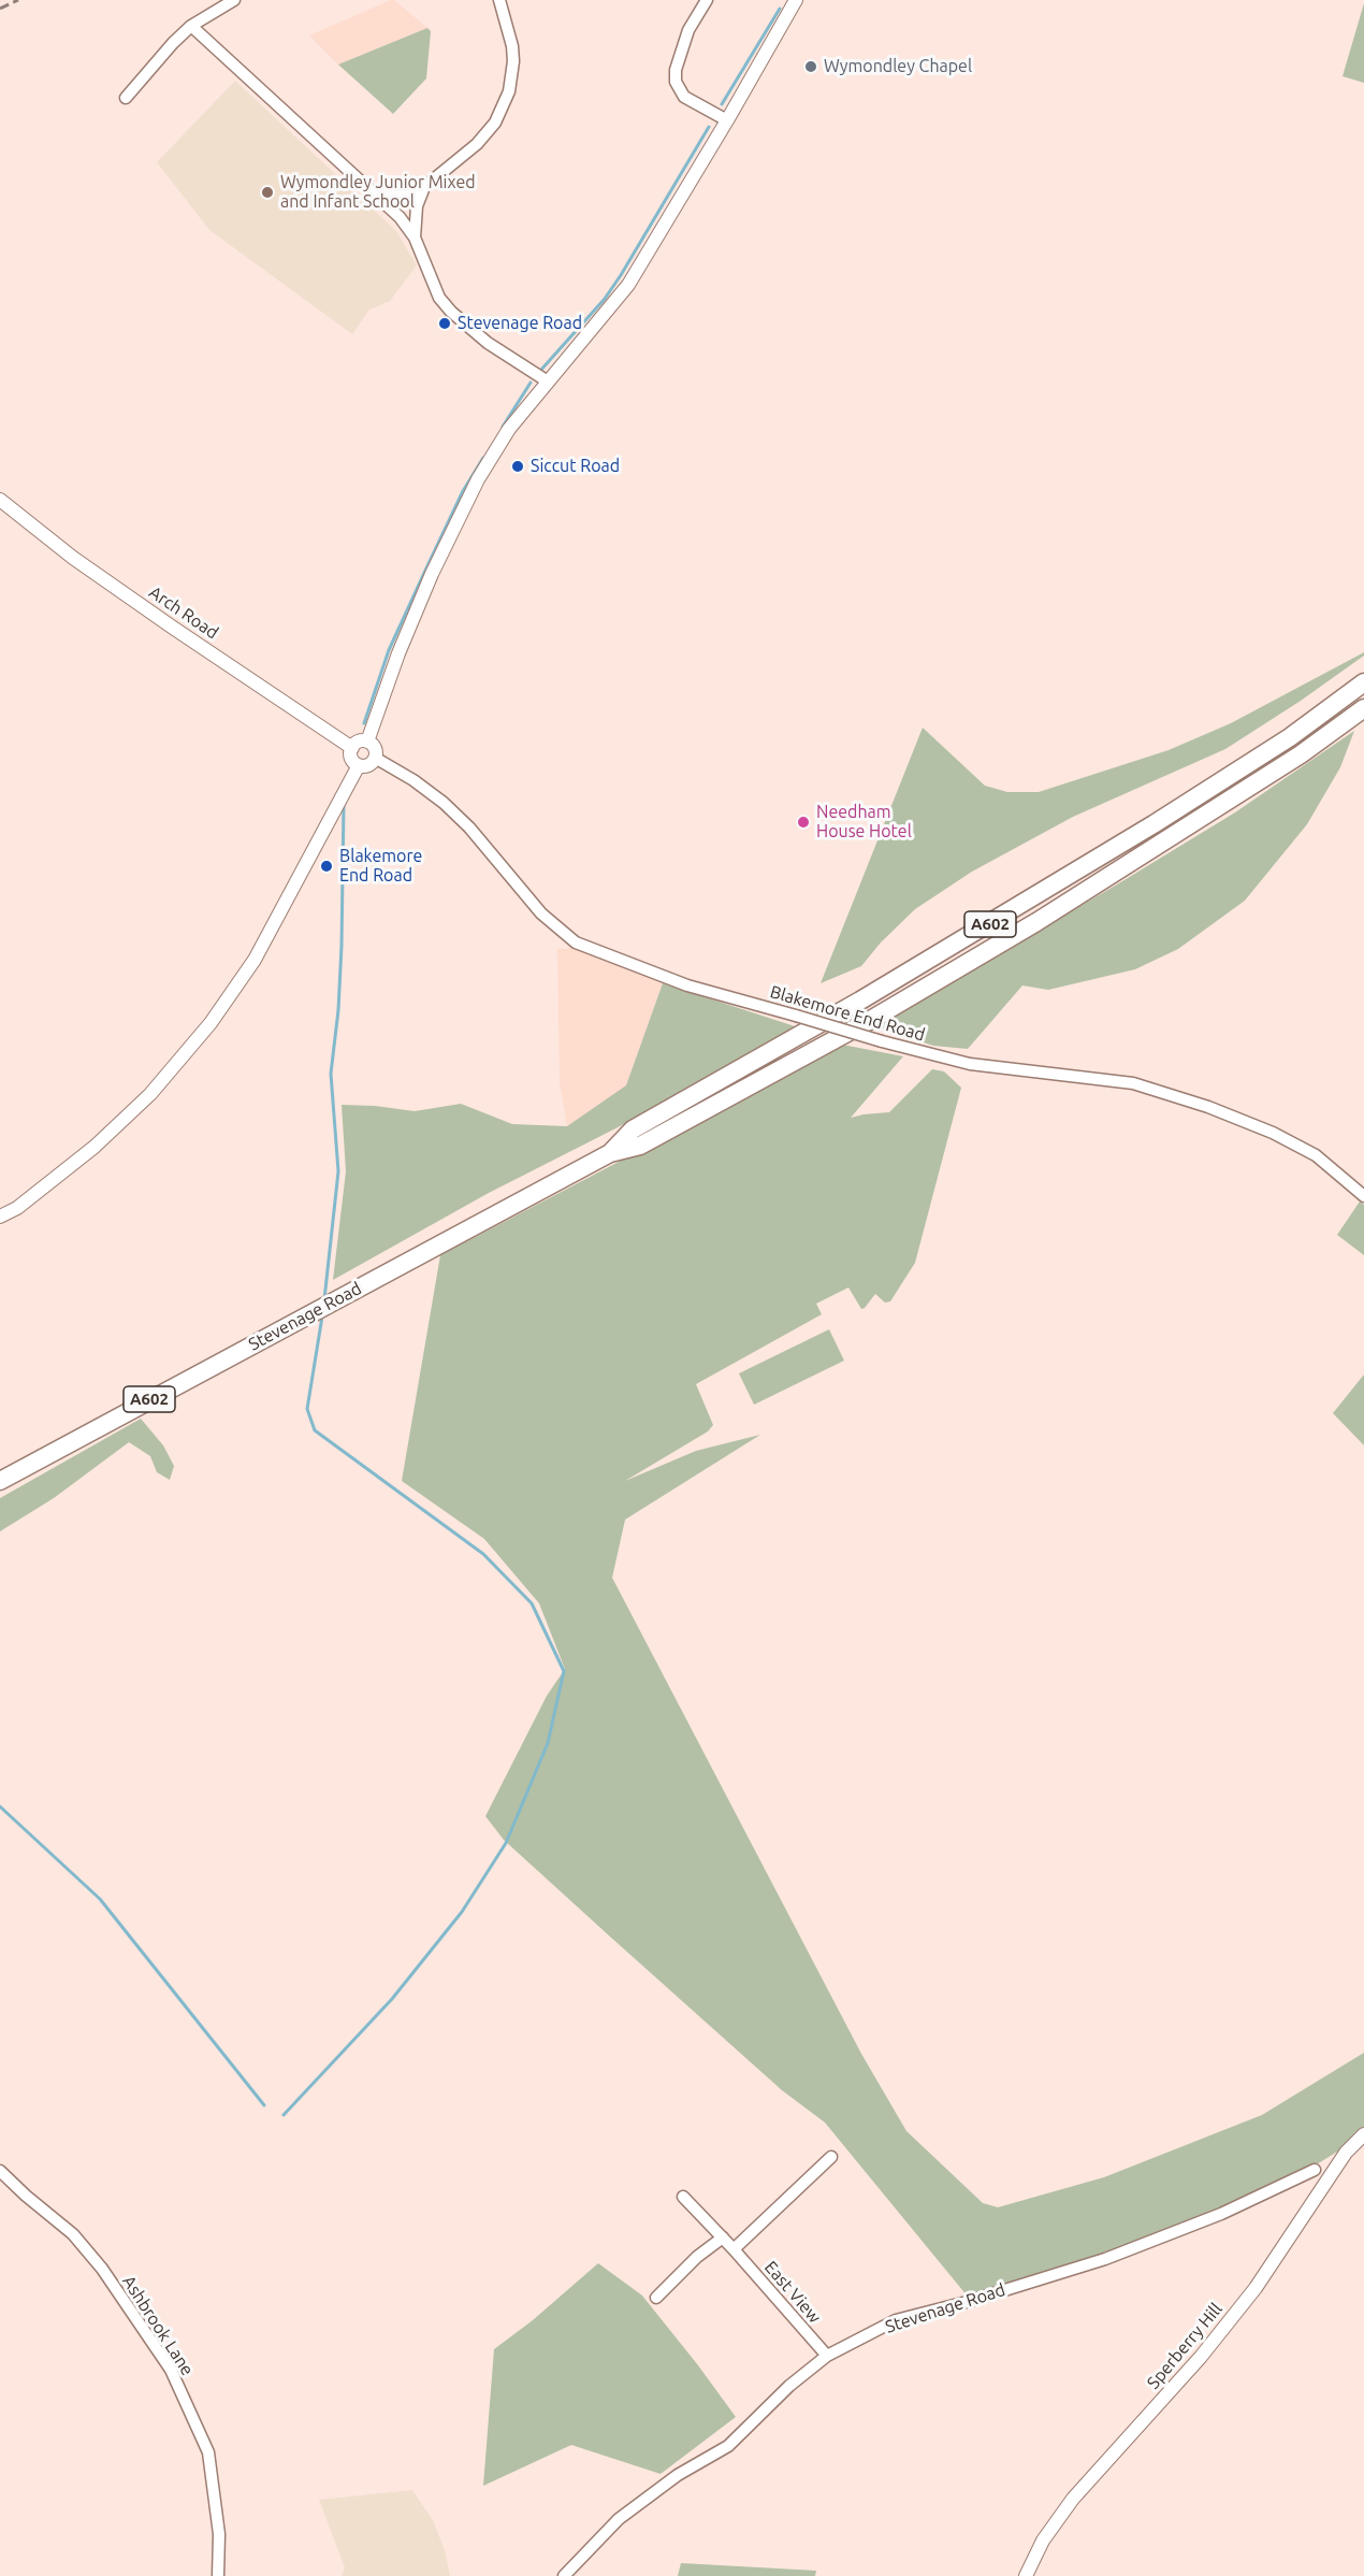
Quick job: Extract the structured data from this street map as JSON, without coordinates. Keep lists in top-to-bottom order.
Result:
{
  "streets": {
    "main road": ["A602", "Stevenage Road"],
    "street": [
      "Arch Road",
      "Blakemore End Road",
      "East View",
      "Ashbrook Lane",
      "Sperberry Hill"
    ]
  },
  "crossings": [
    ["Arch Road", "Blakemore End Road"],
    ["A602", "Stevenage Road"],
    ["Stevenage Road", "East View"]
  ],
  "places": [
    "Wymondley Chapel",
    "Wymondley Junior Mixed and Infant School",
    "Stevenage Road",
    "Siccut Road",
    "Needham House Hotel",
    "Blakemore End Road"
  ]
}
